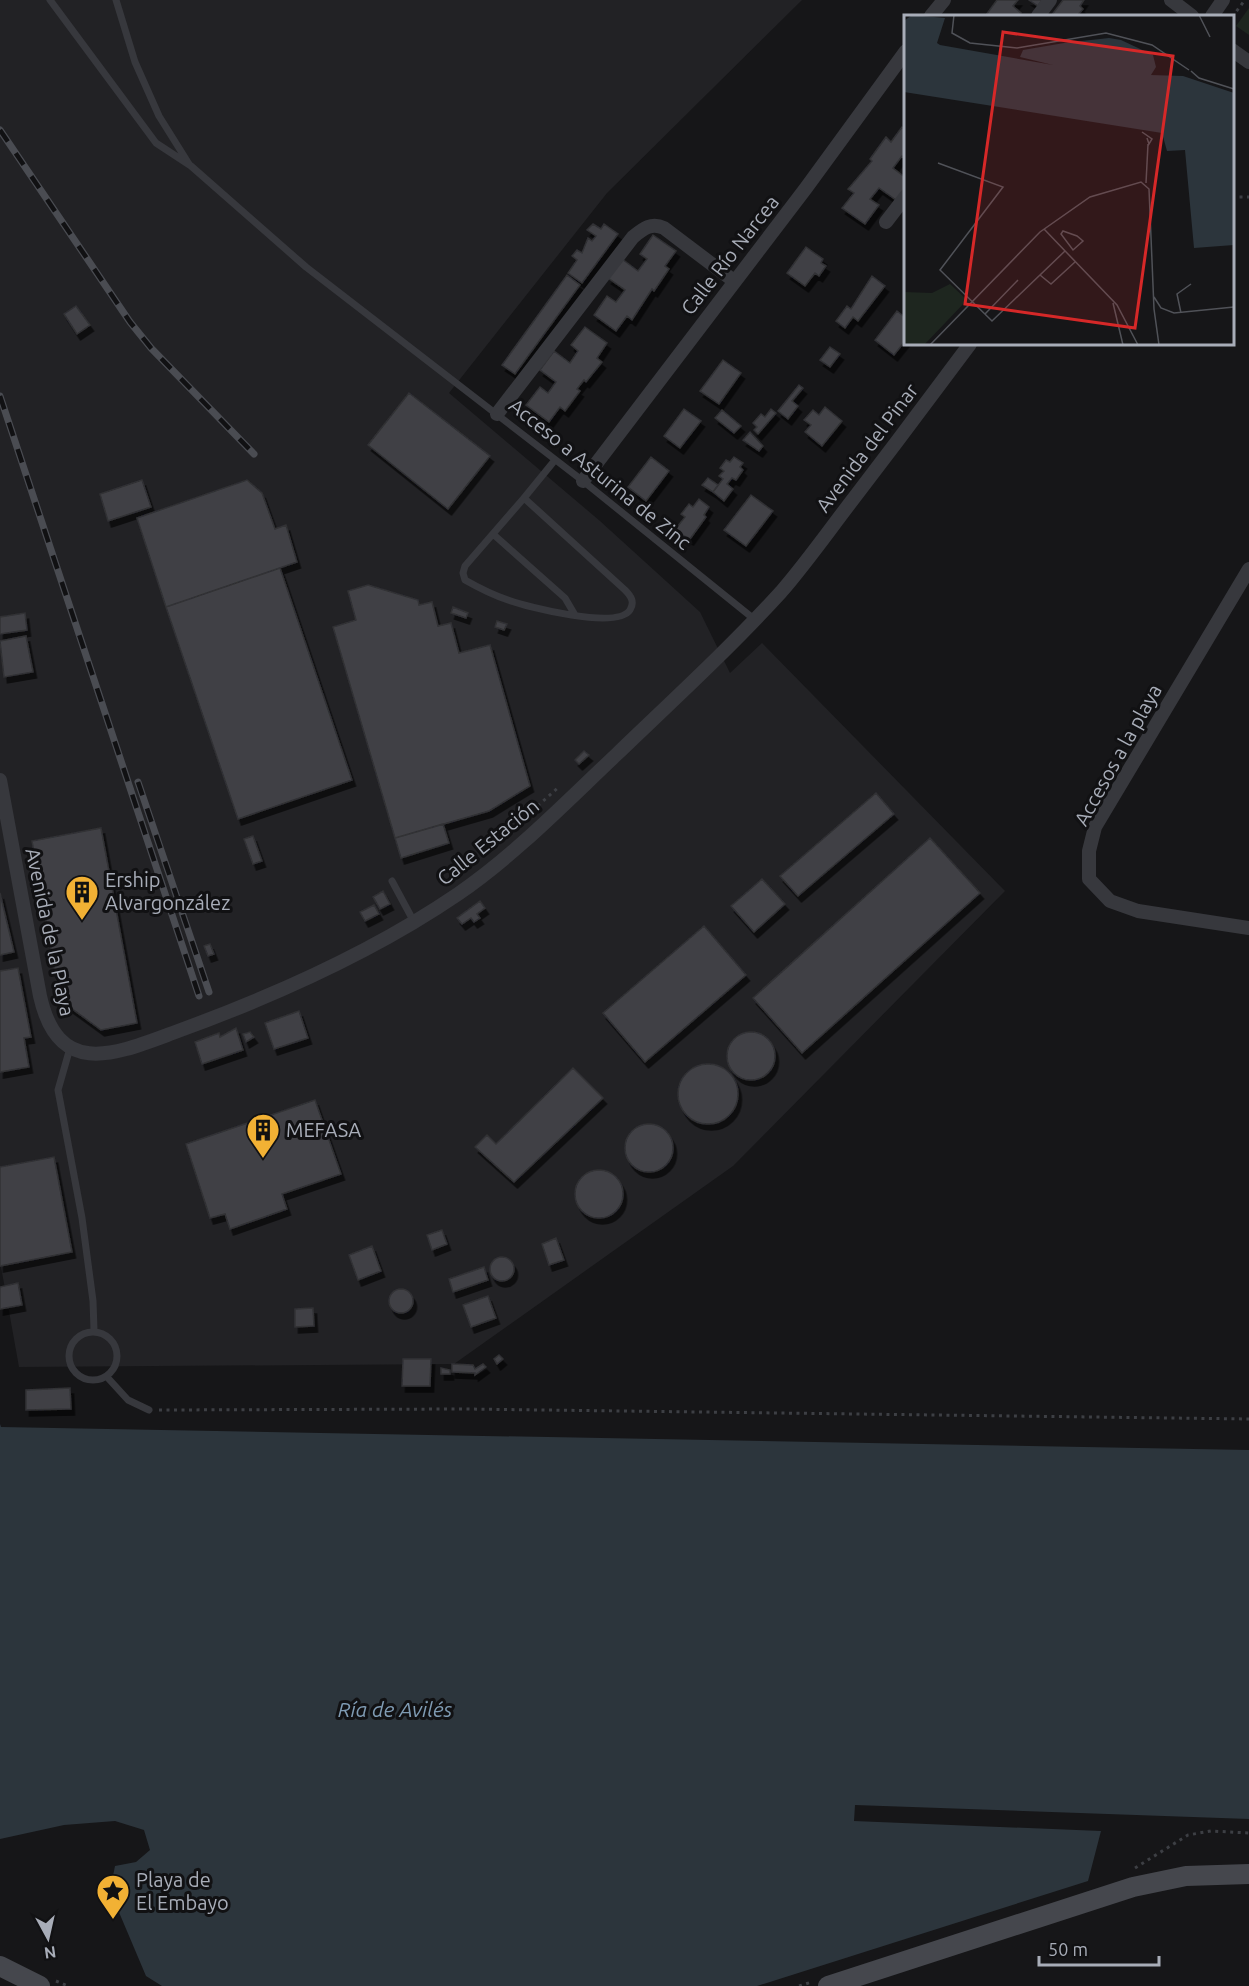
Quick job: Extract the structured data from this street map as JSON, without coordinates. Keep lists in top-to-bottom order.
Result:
{
  "streets": {
    "street": [
      "Calle Río Narcea",
      "Avenida del Pinar",
      "Accesos a la playa",
      "Calle Estación",
      "Avenida de la Playa"
    ],
    "lane": ["Acceso a Asturina de Zinc"]
  },
  "crossings": [
    ["Calle Río Narcea", "Acceso a Asturina de Zinc"],
    ["Avenida del Pinar", "Calle Estación"],
    ["Acceso a Asturina de Zinc", "Calle Estación"],
    ["Calle Estación", "Avenida de la Playa"]
  ],
  "water": ["Ría de Avilés"],
  "places": {
    "building": ["Ership Alvargonzález", "MEFASA"],
    "place": ["Playa de El Embayo"]
  },
  "scale_bar": "50 m",
  "north": "bottom"
}
